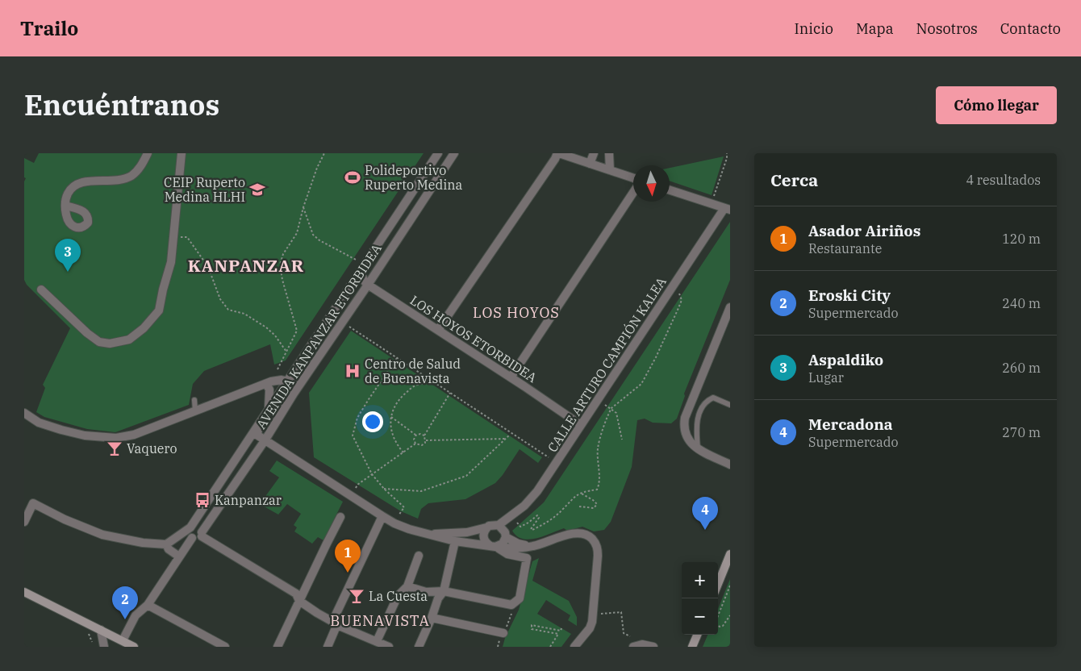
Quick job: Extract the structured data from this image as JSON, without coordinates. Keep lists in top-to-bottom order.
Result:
{
  "streets": {
    "street": ["AVENIDA KANPANZAR ETORBIDEA", "LOS HOYOS ETORBIDEA", "CALLE ARTURO CAMPIÓN KALEA"]
  },
  "crossings": [
    ["AVENIDA KANPANZAR ETORBIDEA", "LOS HOYOS ETORBIDEA"],
    ["LOS HOYOS ETORBIDEA", "CALLE ARTURO CAMPIÓN KALEA"]
  ],
  "districts": ["KANPANZAR", "LOS HOYOS", "BUENAVISTA"],
  "places": {
    "sports": ["Polideportivo Ruperto Medina"],
    "school or university": ["CEIP Ruperto Medina HLHI"],
    "hospital": ["Centro de Salud de Buenavista"],
    "bar": ["Vaquero", "La Cuesta"],
    "bus stop": ["Kanpanzar"]
  },
  "north": "bottom",
  "page": {
    "header": "Trailo",
    "nav": [
      "Inicio",
      "Mapa",
      "Nosotros",
      "Contacto"
    ],
    "title": "Encuéntranos",
    "buttons": "Cómo llegar",
    "heading": ["Cerca", "4 resultados"],
    "list": [
      {
        "mark": "1",
        "name": "Asador Airiños",
        "note": "Restaurante",
        "value": "120 m"
      },
      {
        "mark": "2",
        "name": "Eroski City",
        "note": "Supermercado",
        "value": "240 m"
      },
      {
        "mark": "3",
        "name": "Aspaldiko",
        "note": "Lugar",
        "value": "260 m"
      },
      {
        "mark": "4",
        "name": "Mercadona",
        "note": "Supermercado",
        "value": "270 m"
      }
    ],
    "pins": [
      "3",
      "4",
      "1",
      "2"
    ],
    "map_buttons": ["+", "−"]
  }
}
